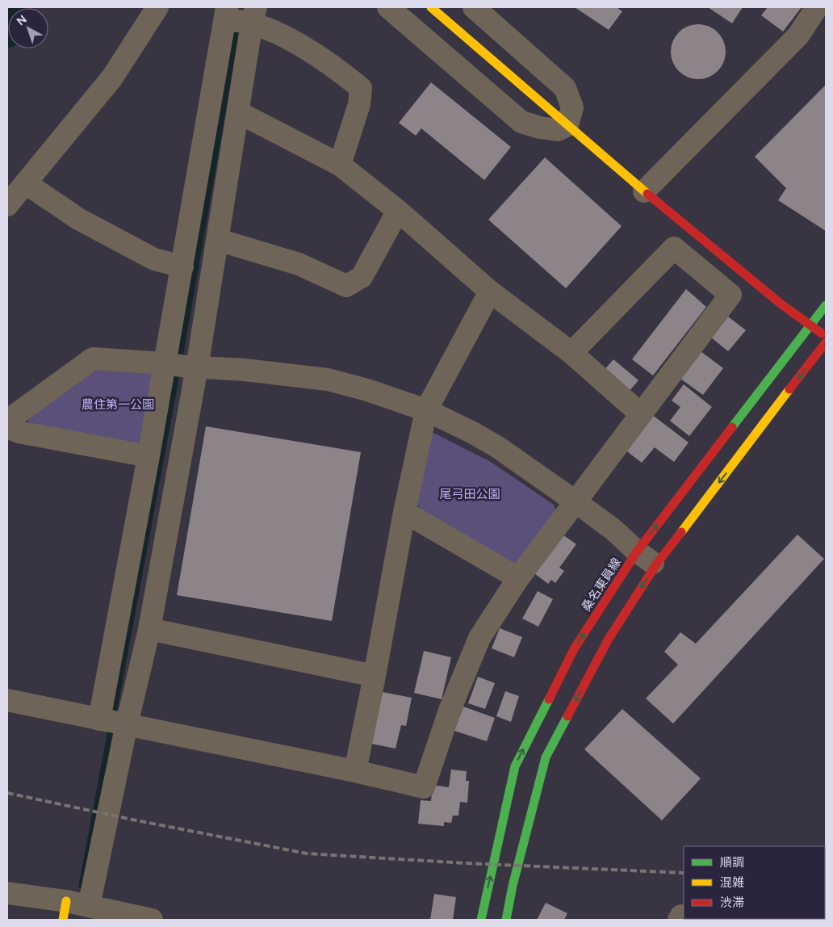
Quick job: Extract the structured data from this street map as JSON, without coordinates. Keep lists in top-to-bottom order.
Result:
{
  "streets": {
    "main road": ["桑名東員線"]
  },
  "parks": ["農住第一公園", "尾弓田公園"],
  "legend": ["順調", "混雑", "渋滞"],
  "north": "top left"
}
